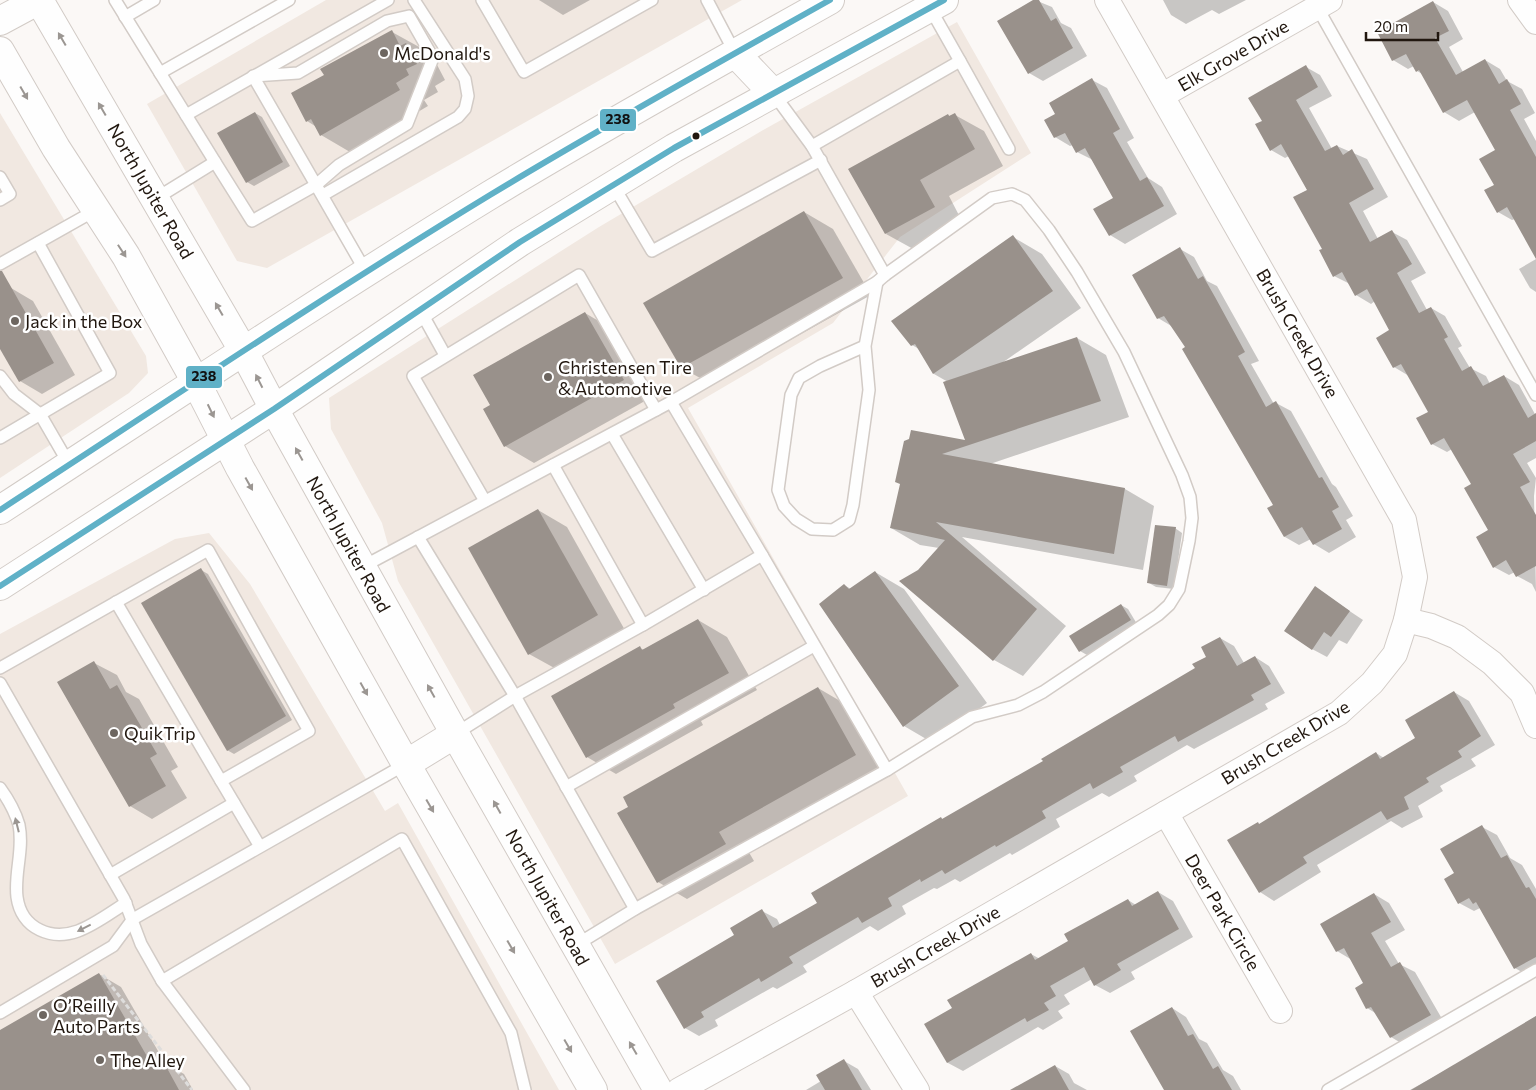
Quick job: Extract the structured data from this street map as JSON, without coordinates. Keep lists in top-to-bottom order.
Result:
{
  "streets": {
    "main road": ["North Jupiter Road"],
    "street": ["Elk Grove Drive", "Brush Creek Drive", "Deer Park Circle"]
  },
  "crossings": [
    ["Elk Grove Drive", "Brush Creek Drive"],
    ["Brush Creek Drive", "Deer Park Circle"]
  ],
  "places": [
    "McDonald's",
    "Jack in the Box",
    "Christensen Tire & Automotive",
    "QuikTrip",
    "O’Reilly Auto Parts",
    "The Alley"
  ],
  "lines": ["transit line 238"],
  "scale_bar": "20 m"
}
